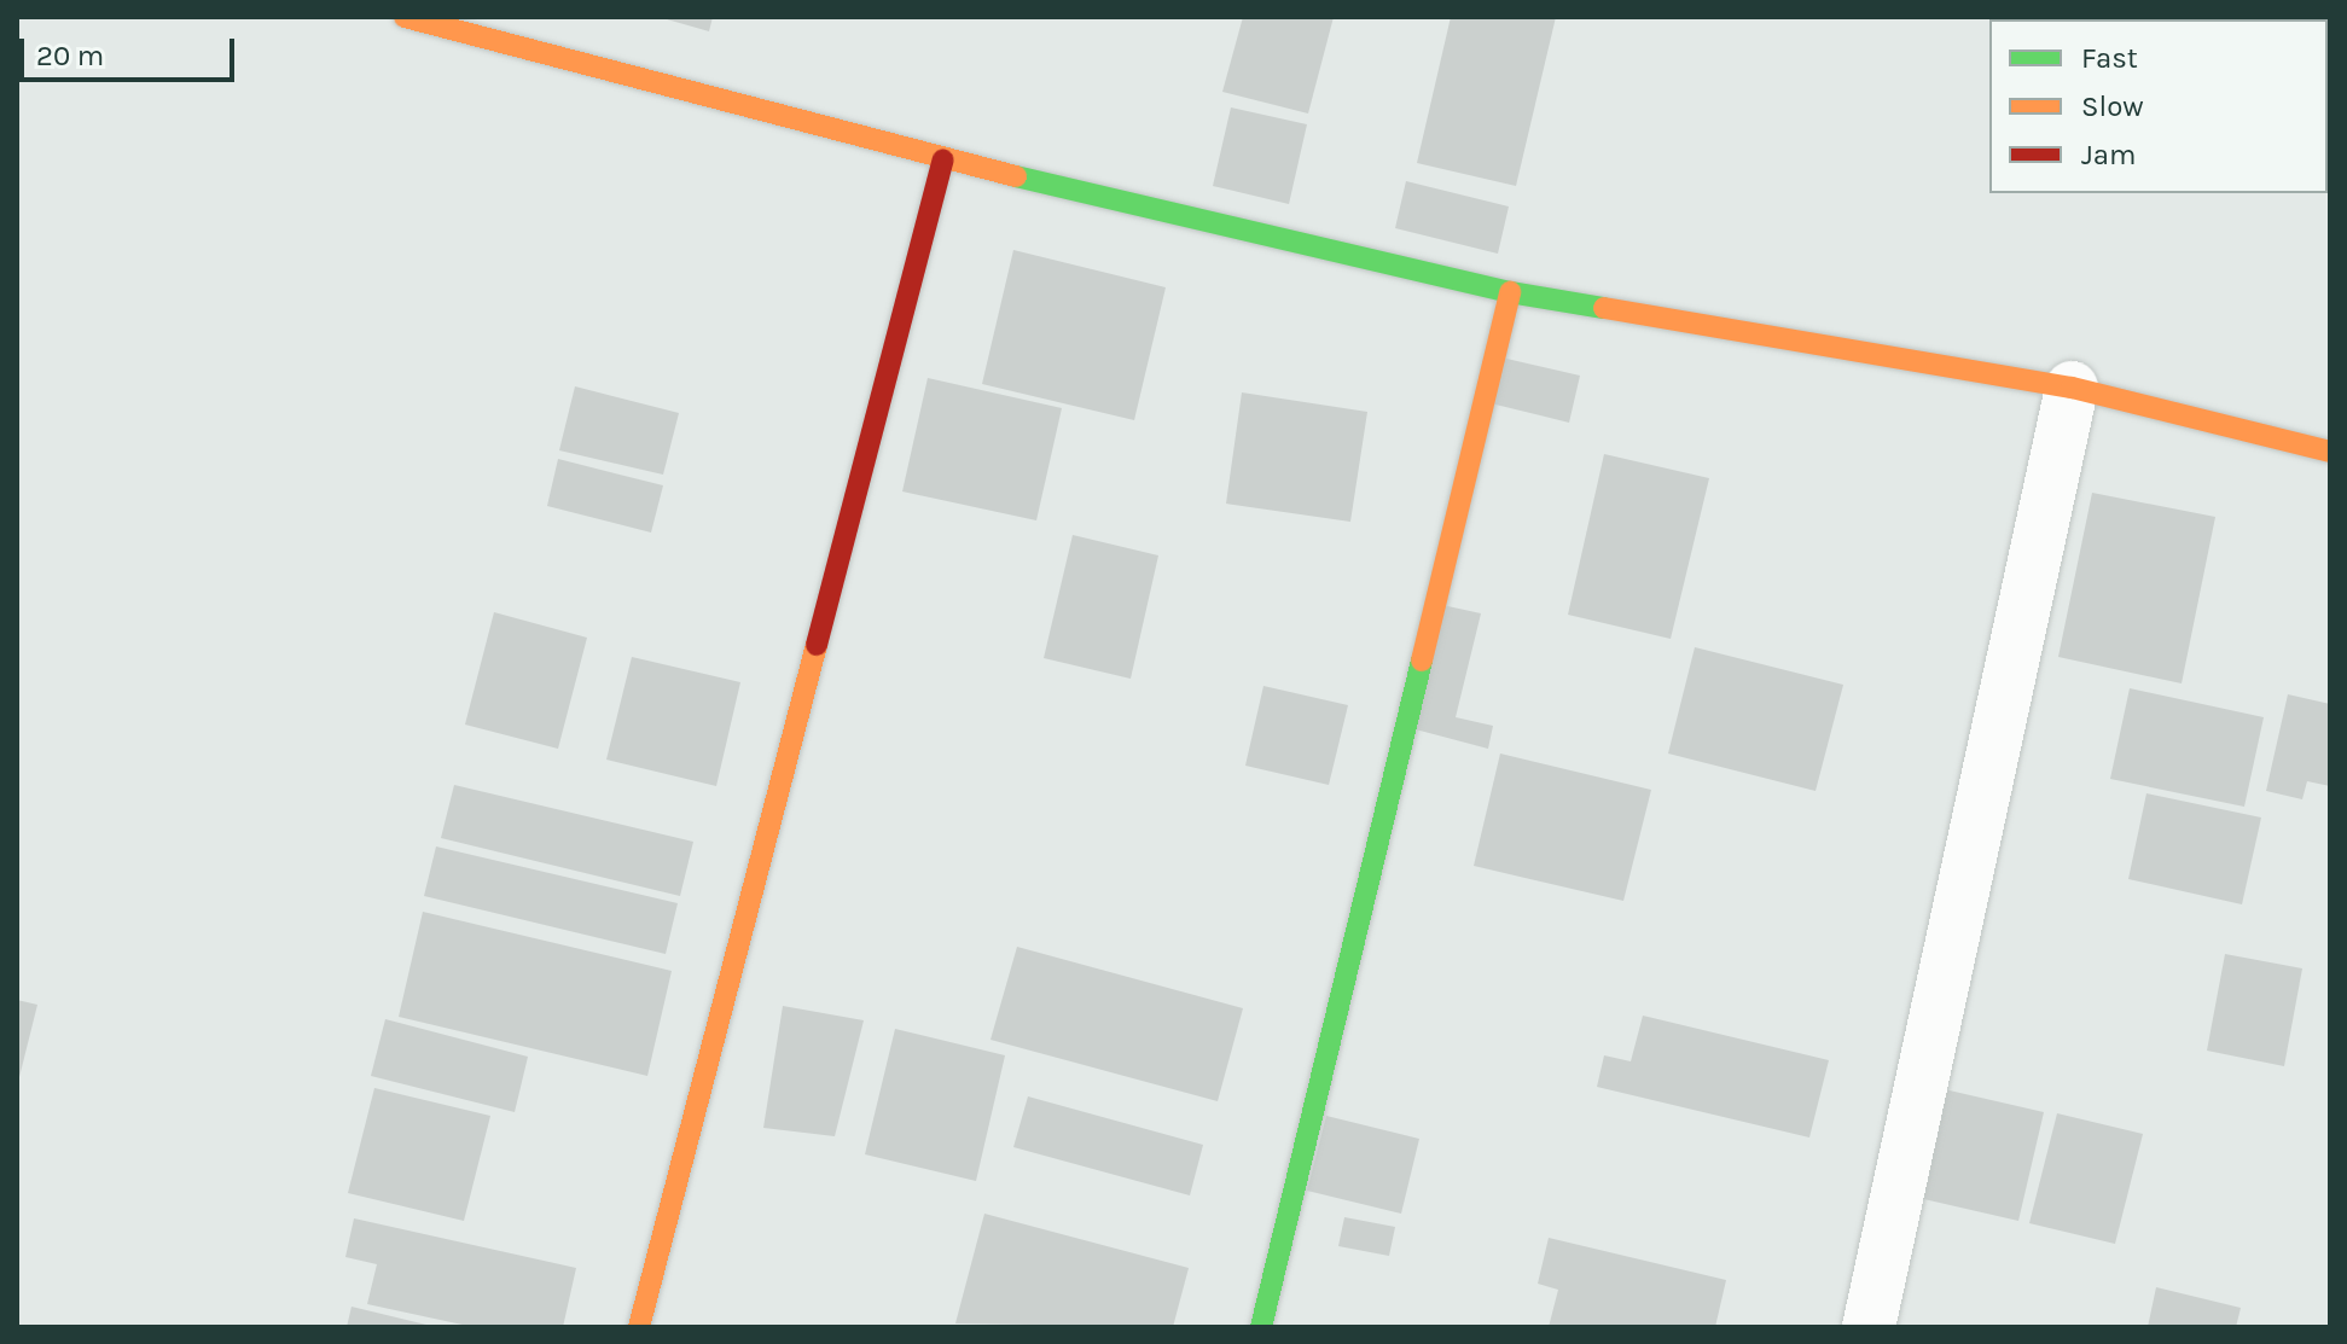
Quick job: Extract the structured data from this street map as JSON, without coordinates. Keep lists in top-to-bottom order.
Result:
{
  "legend": ["Fast", "Slow", "Jam"],
  "scale_bar": "20 m"
}
